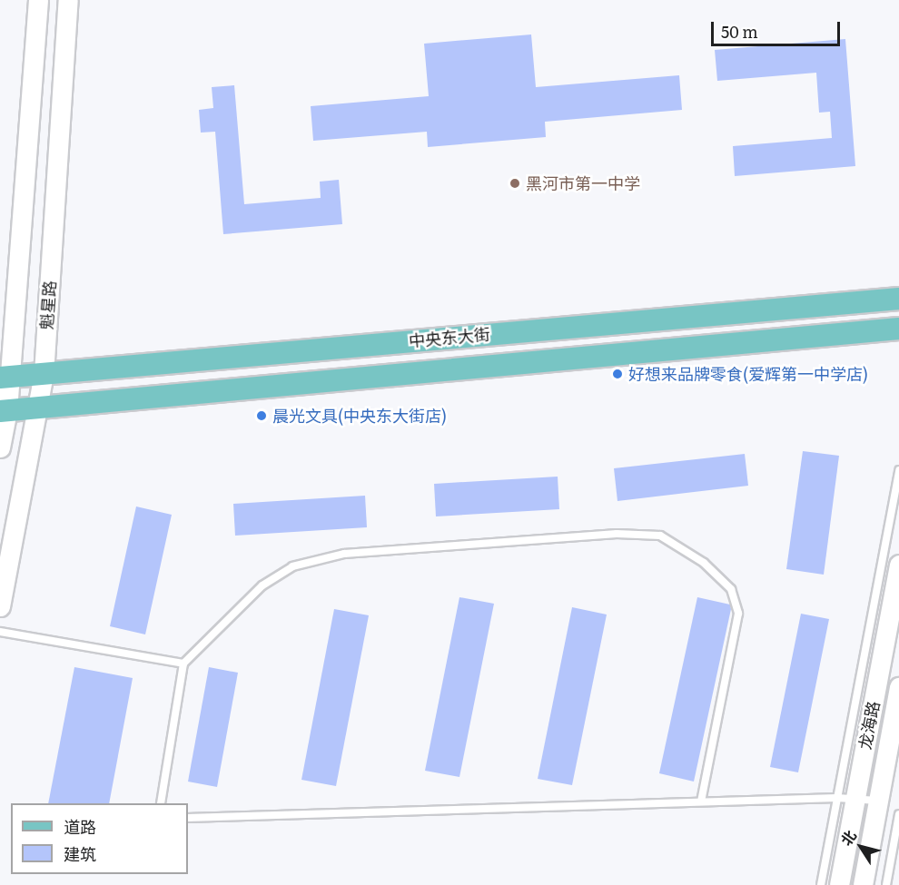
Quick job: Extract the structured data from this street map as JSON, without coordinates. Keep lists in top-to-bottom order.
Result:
{
  "streets": {
    "main road": ["中央东大街"],
    "street": ["魁星路", "龙海路"]
  },
  "crossings": [
    ["魁星路", "中央东大街"]
  ],
  "places": ["黑河市第一中学", "好想来品牌零食(爱辉第一中学店)", "晨光文具(中央东大街店)"],
  "legend": ["道路", "建筑"],
  "scale_bar": "50 m",
  "north": "top left"
}
